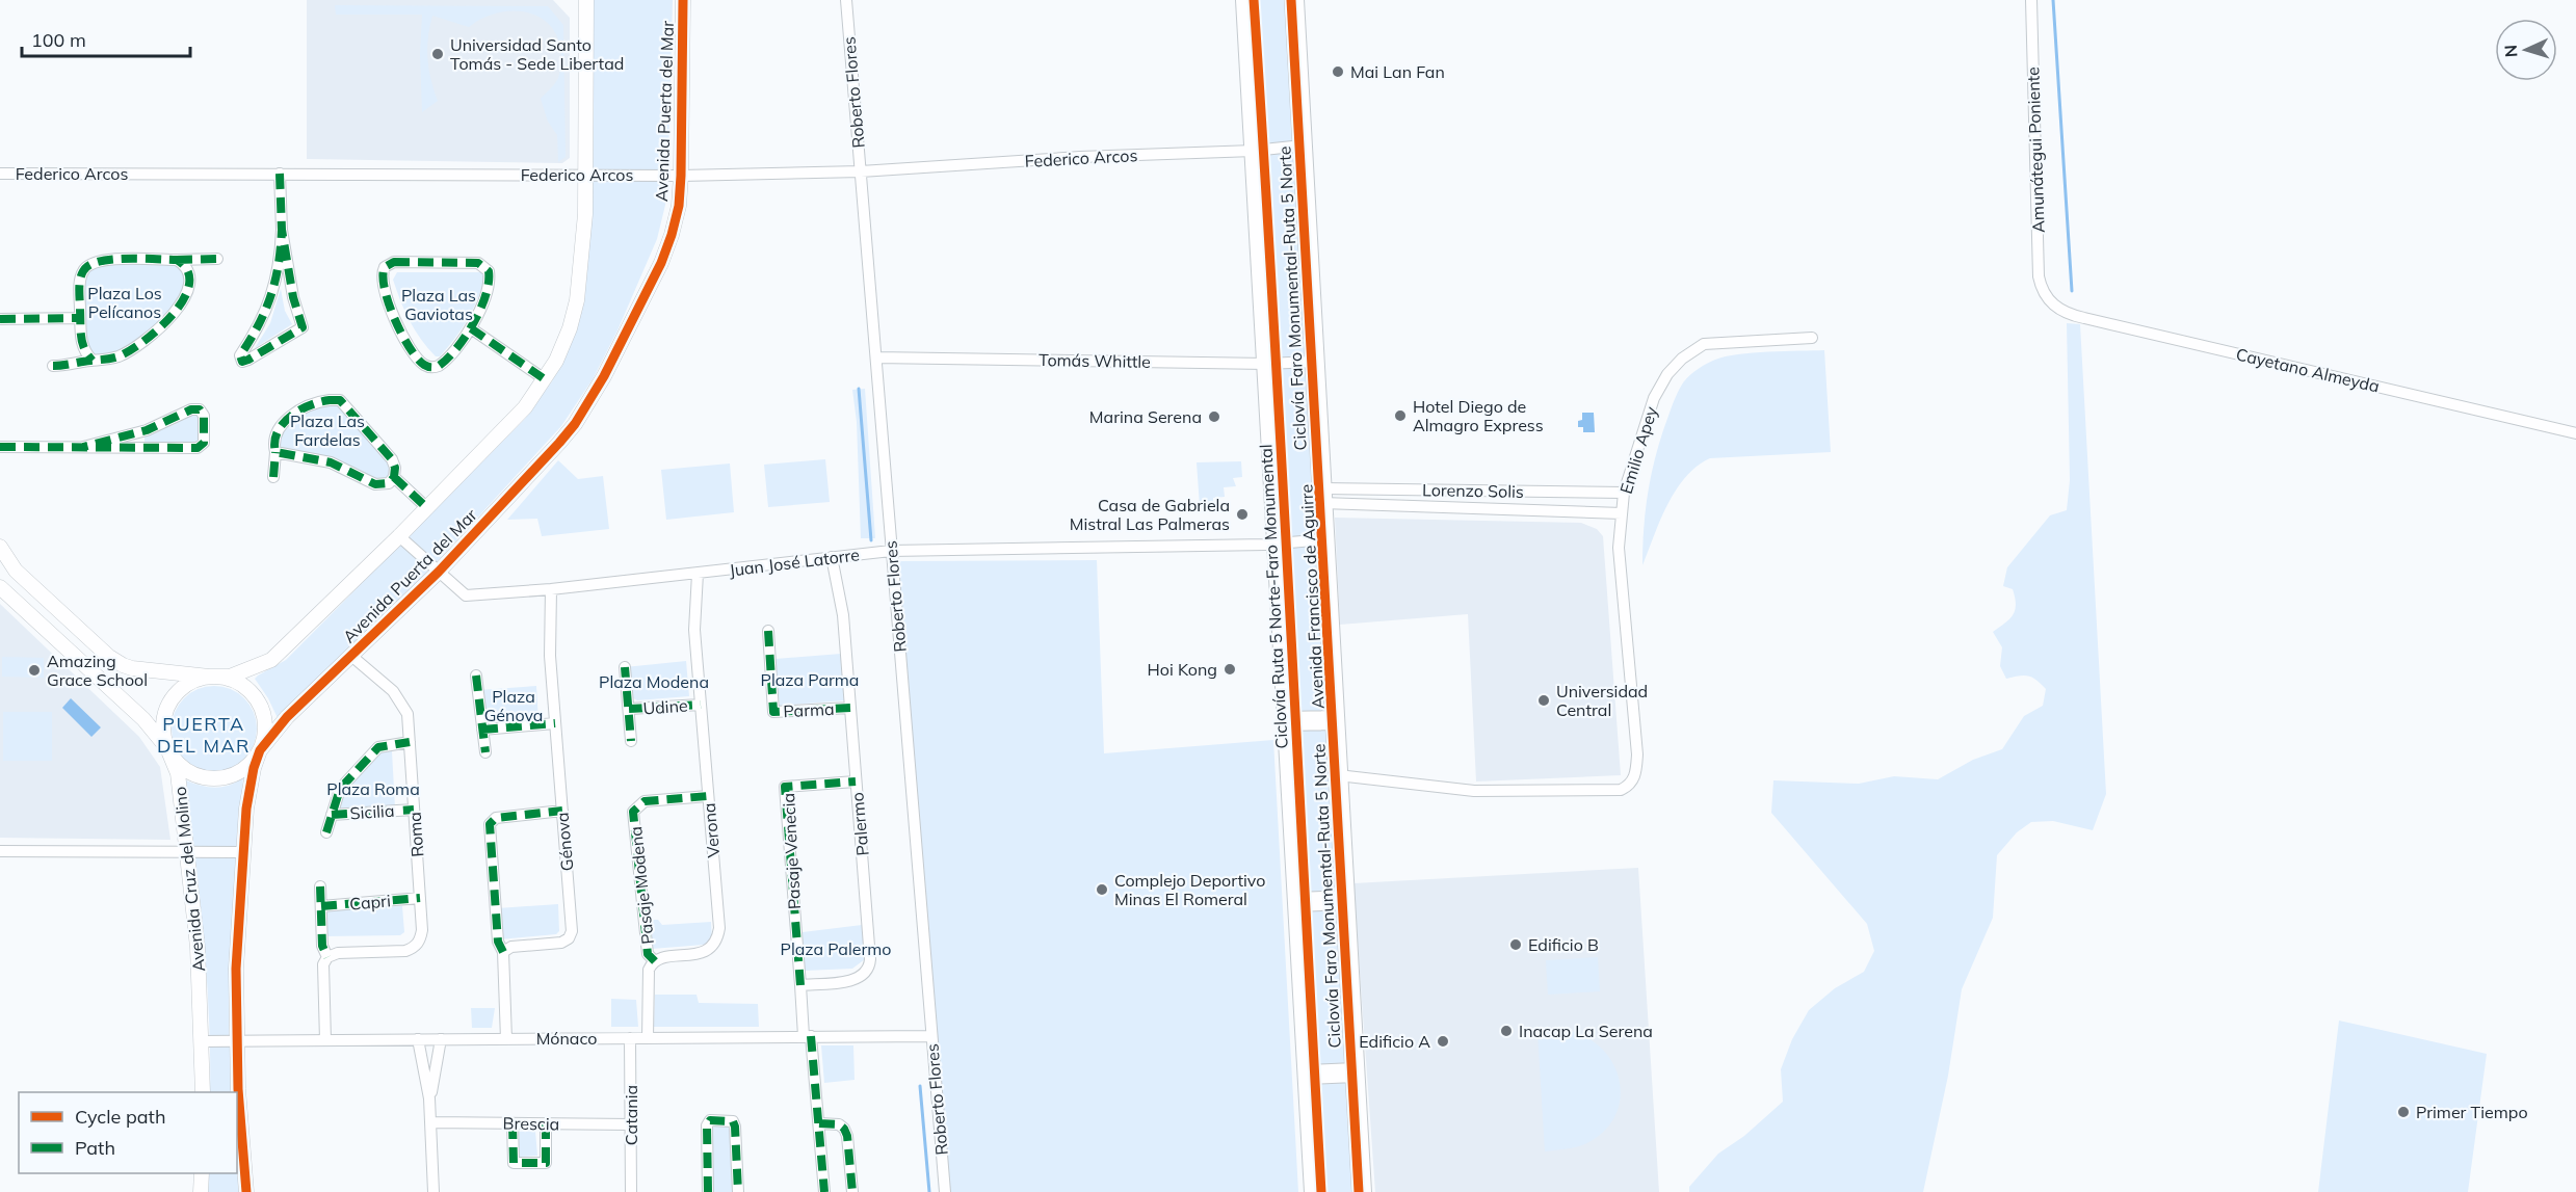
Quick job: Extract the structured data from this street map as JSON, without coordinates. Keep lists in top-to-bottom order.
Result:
{
  "streets": {
    "main road": ["Avenida Francisco de Aguirre"],
    "street": [
      "Roberto Flores",
      "Avenida Puerta del Mar",
      "Amunátegui Poniente",
      "Federico Arcos",
      "Tomás Whittle",
      "Cayetano Almeyda",
      "Emilio Apey",
      "Lorenzo Solis",
      "Juan José Latorre",
      "Udine",
      "Parma",
      "Sicilia",
      "Palermo",
      "Verona",
      "Roma",
      "Génova",
      "Pasaje Venecia",
      "Avenida Cruz del Molino",
      "Pasaje Modena",
      "Capri",
      "Mónaco",
      "Catania",
      "Brescia"
    ],
    "cycle path": ["Ciclovía Faro Monumental-Ruta 5 Norte"]
  },
  "crossings": [
    ["Roberto Flores", "Federico Arcos"],
    ["Roberto Flores", "Tomás Whittle"],
    ["Roberto Flores", "Juan José Latorre"],
    ["Roberto Flores", "Mónaco"],
    ["Avenida Puerta del Mar", "Federico Arcos"],
    ["Avenida Puerta del Mar", "Juan José Latorre"],
    ["Avenida Puerta del Mar", "Roma"],
    ["Avenida Puerta del Mar", "Avenida Cruz del Molino"],
    ["Avenida Puerta del Mar", "Mónaco"],
    ["Amunátegui Poniente", "Cayetano Almeyda"],
    ["Federico Arcos", "Avenida Francisco de Aguirre"],
    ["Tomás Whittle", "Avenida Francisco de Aguirre"],
    ["Emilio Apey", "Lorenzo Solis"],
    ["Emilio Apey", "Avenida Francisco de Aguirre"],
    ["Lorenzo Solis", "Avenida Francisco de Aguirre"],
    ["Juan José Latorre", "Avenida Francisco de Aguirre"],
    ["Juan José Latorre", "Palermo"],
    ["Juan José Latorre", "Verona"],
    ["Juan José Latorre", "Génova"],
    ["Udine", "Verona"],
    ["Parma", "Palermo"],
    ["Sicilia", "Roma"],
    ["Palermo", "Pasaje Venecia"],
    ["Verona", "Pasaje Modena"],
    ["Roma", "Capri"],
    ["Avenida Cruz del Molino", "Mónaco"],
    ["Mónaco", "Catania"],
    ["Catania", "Brescia"]
  ],
  "districts": ["PUERTA DEL MAR"],
  "parks": [
    "Plaza Los Pelícanos",
    "Plaza Las Gaviotas",
    "Plaza Las Fardelas",
    "Plaza Parma",
    "Plaza Modena",
    "Plaza Génova",
    "Plaza Roma",
    "Plaza Palermo"
  ],
  "places": [
    "Universidad Santo Tomás - Sede Libertad",
    "Mai Lan Fan",
    "Hotel Diego de Almagro Express",
    "Marina Serena",
    "Casa de Gabriela Mistral Las Palmeras",
    "Hoi Kong",
    "Amazing Grace School",
    "Universidad Central",
    "Complejo Deportivo Minas El Romeral",
    "Edificio B",
    "Inacap La Serena",
    "Edificio A",
    "Primer Tiempo"
  ],
  "legend": ["Cycle path", "Path"],
  "scale_bar": "100 m",
  "north": "left"
}
